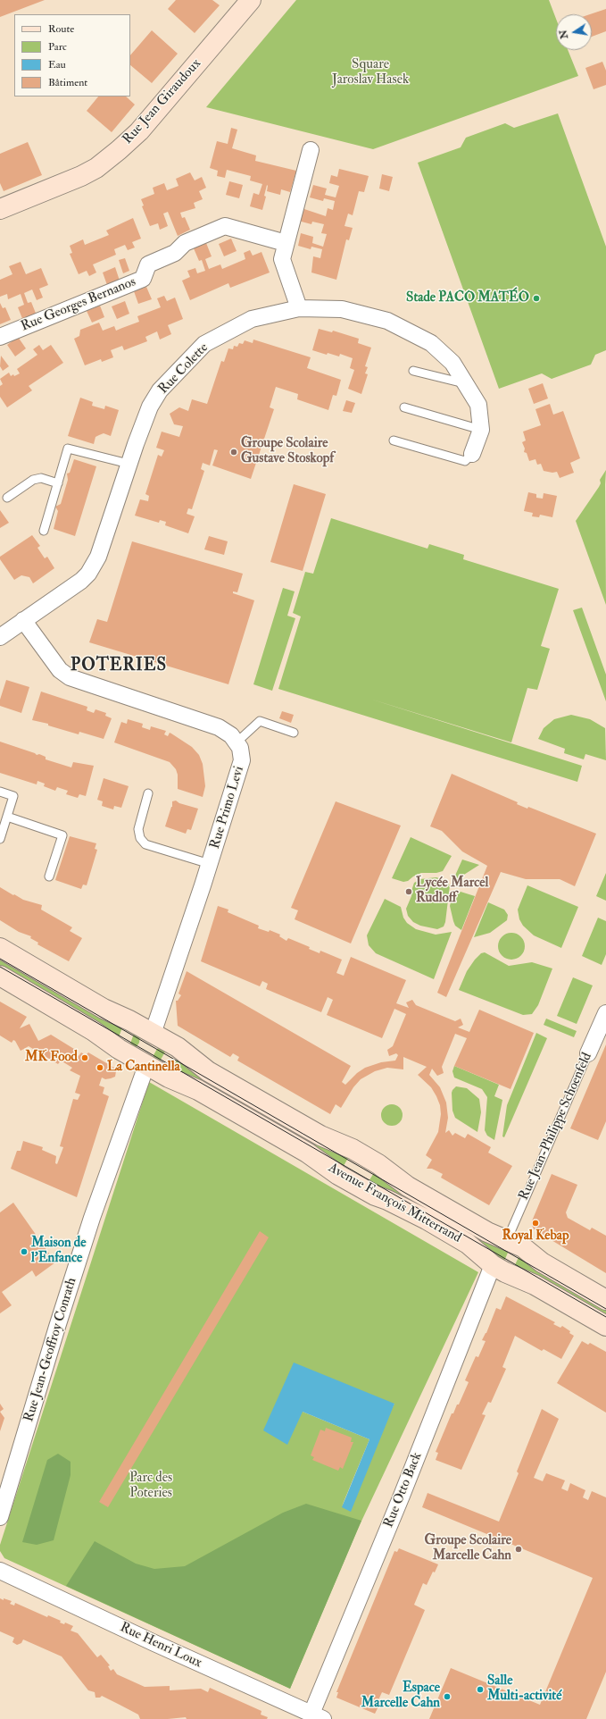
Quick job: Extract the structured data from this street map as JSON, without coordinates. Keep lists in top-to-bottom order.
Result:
{
  "streets": {
    "street": [
      "Rue Jean Giraudoux",
      "Rue Georges Bernanos",
      "Rue Colette",
      "Rue Primo Levi",
      "Rue Jean-Philippe Schoenfeld",
      "Avenue François Mitterrand",
      "Rue Jean-Geoffroy Conrath",
      "Rue Otto Back",
      "Rue Henri Loux"
    ]
  },
  "crossings": [
    ["Rue Primo Levi", "Avenue François Mitterrand"],
    ["Rue Jean-Philippe Schoenfeld", "Avenue François Mitterrand"],
    ["Avenue François Mitterrand", "Rue Jean-Geoffroy Conrath"],
    ["Avenue François Mitterrand", "Rue Otto Back"],
    ["Rue Otto Back", "Rue Henri Loux"]
  ],
  "districts": ["POTERIES"],
  "parks": ["Square Jaroslav Hasek", "Parc des Poteries"],
  "places": [
    "Stade PACO MATÉO",
    "Groupe Scolaire Gustave Stoskopf",
    "Lycée Marcel Rudloff",
    "MK Food",
    "La Cantinella",
    "Royal Kebap",
    "Maison de l'Enfance",
    "Groupe Scolaire Marcelle Cahn",
    "Salle Multi-activité",
    "Espace Marcelle Cahn"
  ],
  "legend": [
    "Route",
    "Parc",
    "Eau",
    "Bâtiment"
  ],
  "north": "left"
}
